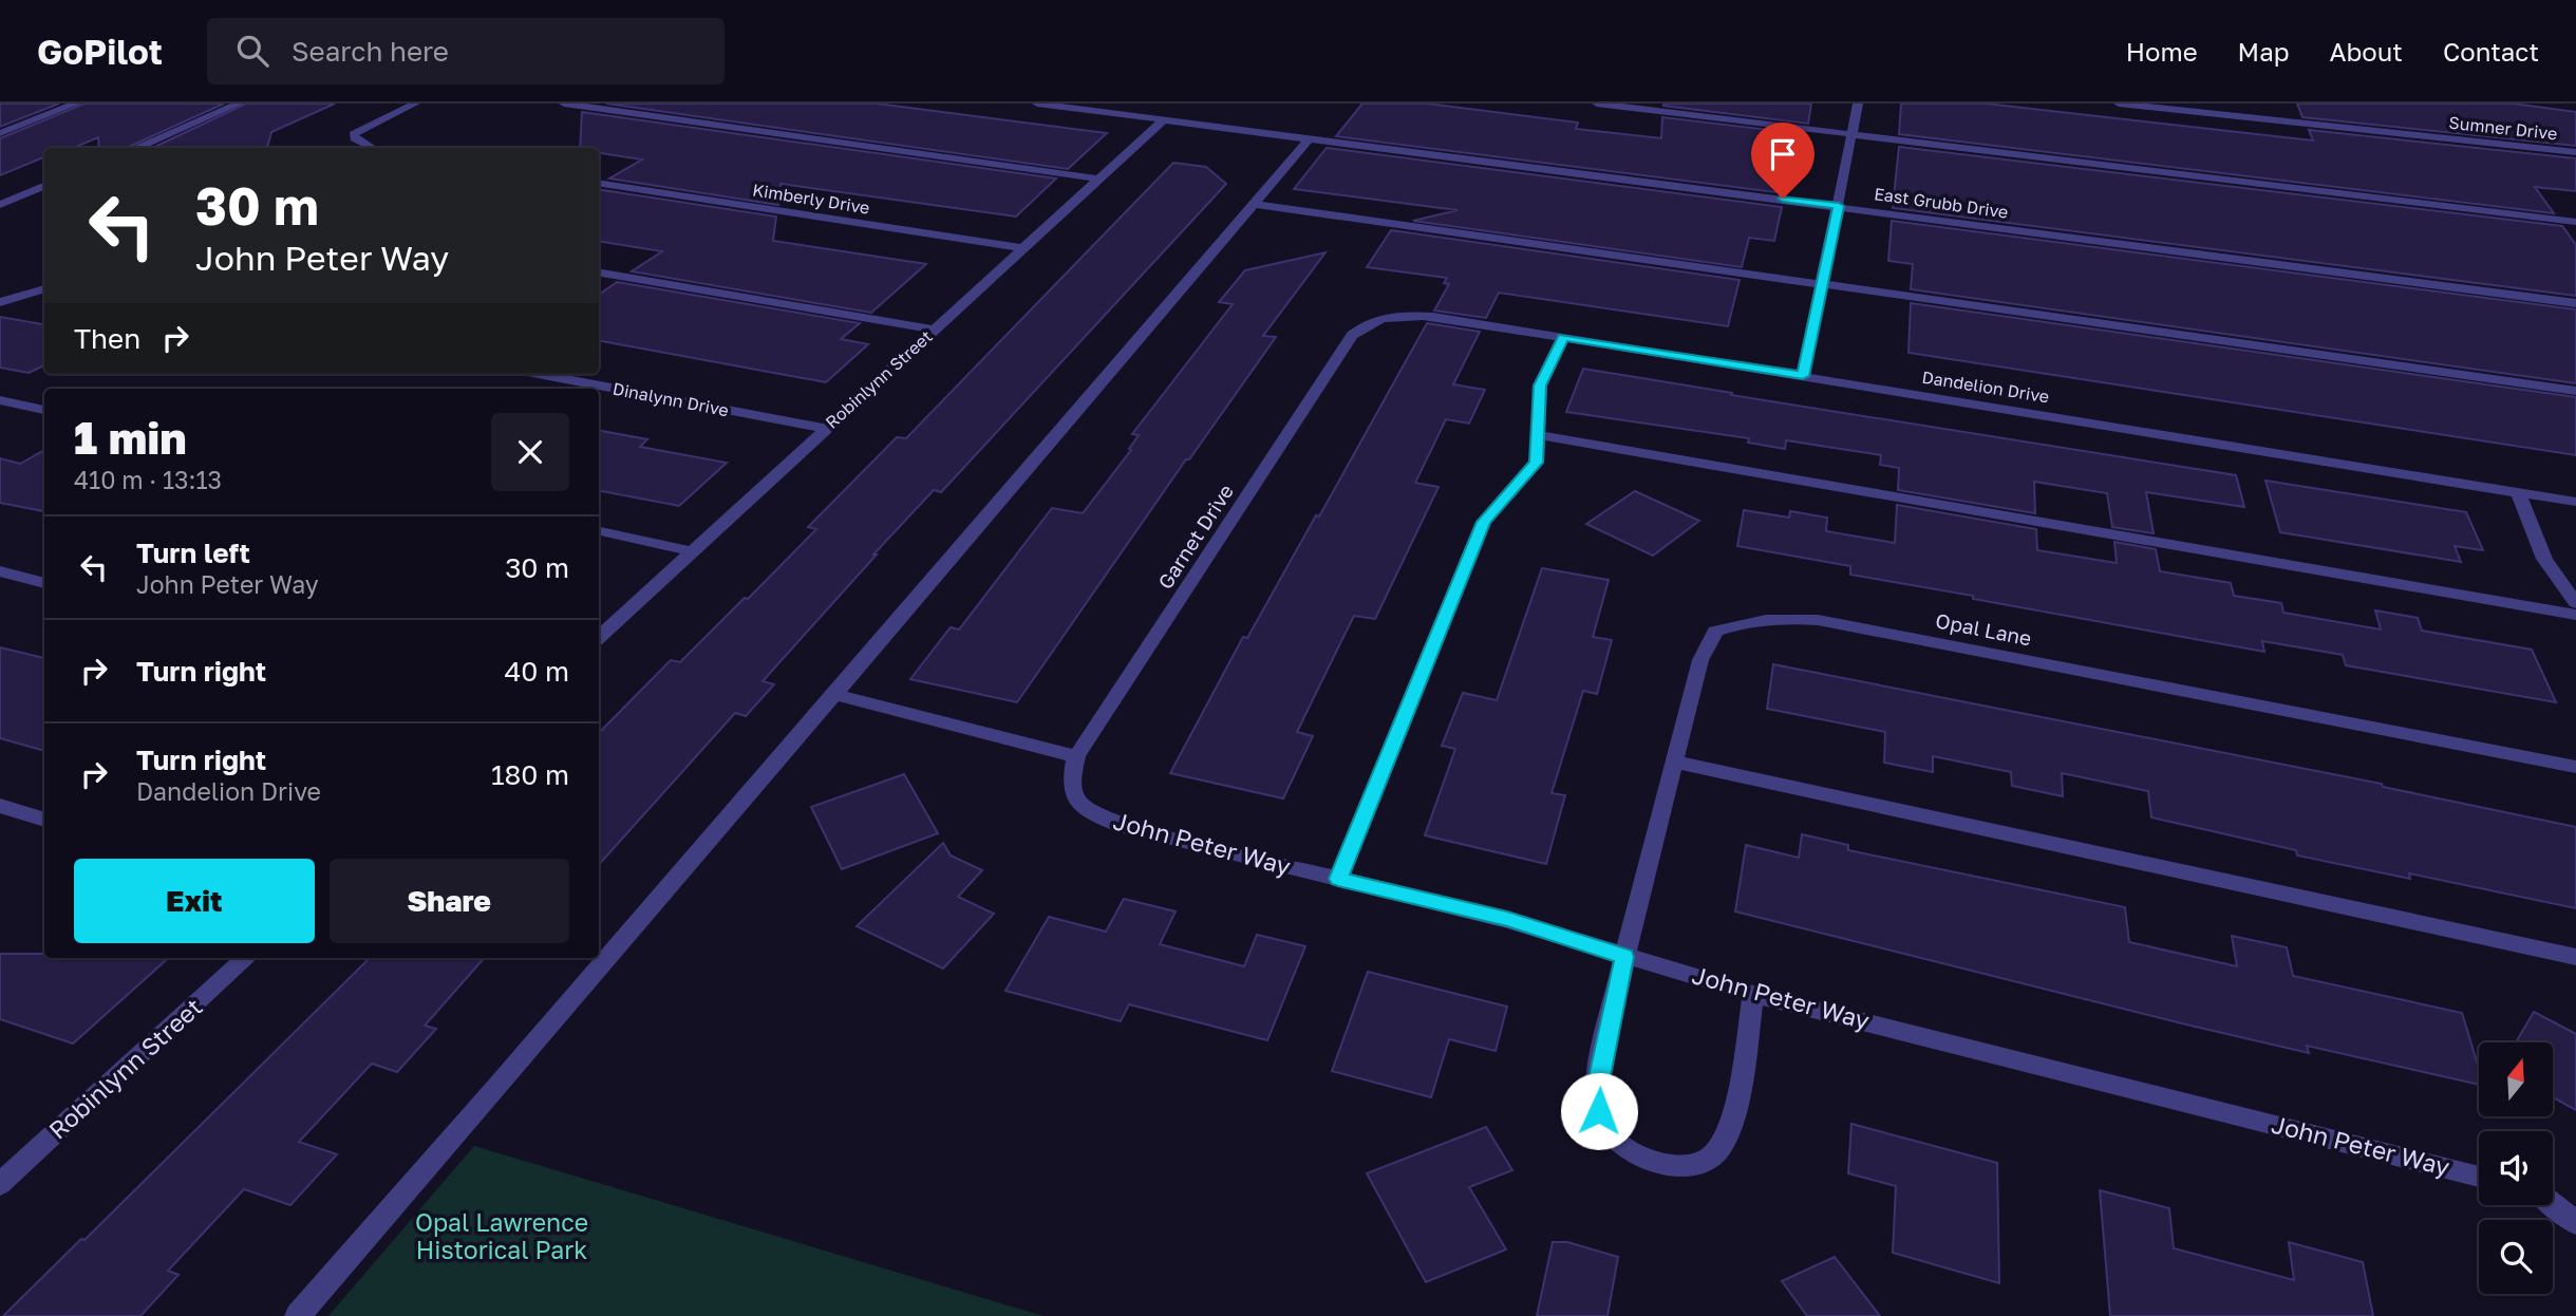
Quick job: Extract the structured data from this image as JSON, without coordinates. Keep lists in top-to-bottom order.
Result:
{
  "streets": {
    "street": [
      "Sumner Drive",
      "Kimberly Drive",
      "East Grubb Drive",
      "Robinlynn Street",
      "Dandelion Drive",
      "Dinalynn Drive",
      "Garnet Drive",
      "Opal Lane",
      "John Peter Way"
    ]
  },
  "crossings": [
    ["Kimberly Drive", "Robinlynn Street"],
    ["East Grubb Drive", "Robinlynn Street"],
    ["Robinlynn Street", "Dinalynn Drive"],
    ["Dandelion Drive", "Garnet Drive"],
    ["Garnet Drive", "John Peter Way"],
    ["Opal Lane", "John Peter Way"]
  ],
  "parks": ["Opal Lawrence Historical Park"],
  "north": "top",
  "page": {
    "header": "GoPilot",
    "search": "Search here",
    "nav": [
      "Home",
      "Map",
      "About",
      "Contact"
    ],
    "turn": ["30 m", "John Peter Way"],
    "then": "Then",
    "heading": ["1 min", "410 m · 13:13"],
    "list": [
      {
        "name": "Turn left",
        "note": "John Peter Way",
        "value": "30 m"
      },
      {
        "name": "Turn right",
        "value": "40 m"
      },
      {
        "name": "Turn right",
        "note": "Dandelion Drive",
        "value": "180 m"
      }
    ],
    "buttons": ["Exit", "Share"]
  }
}
